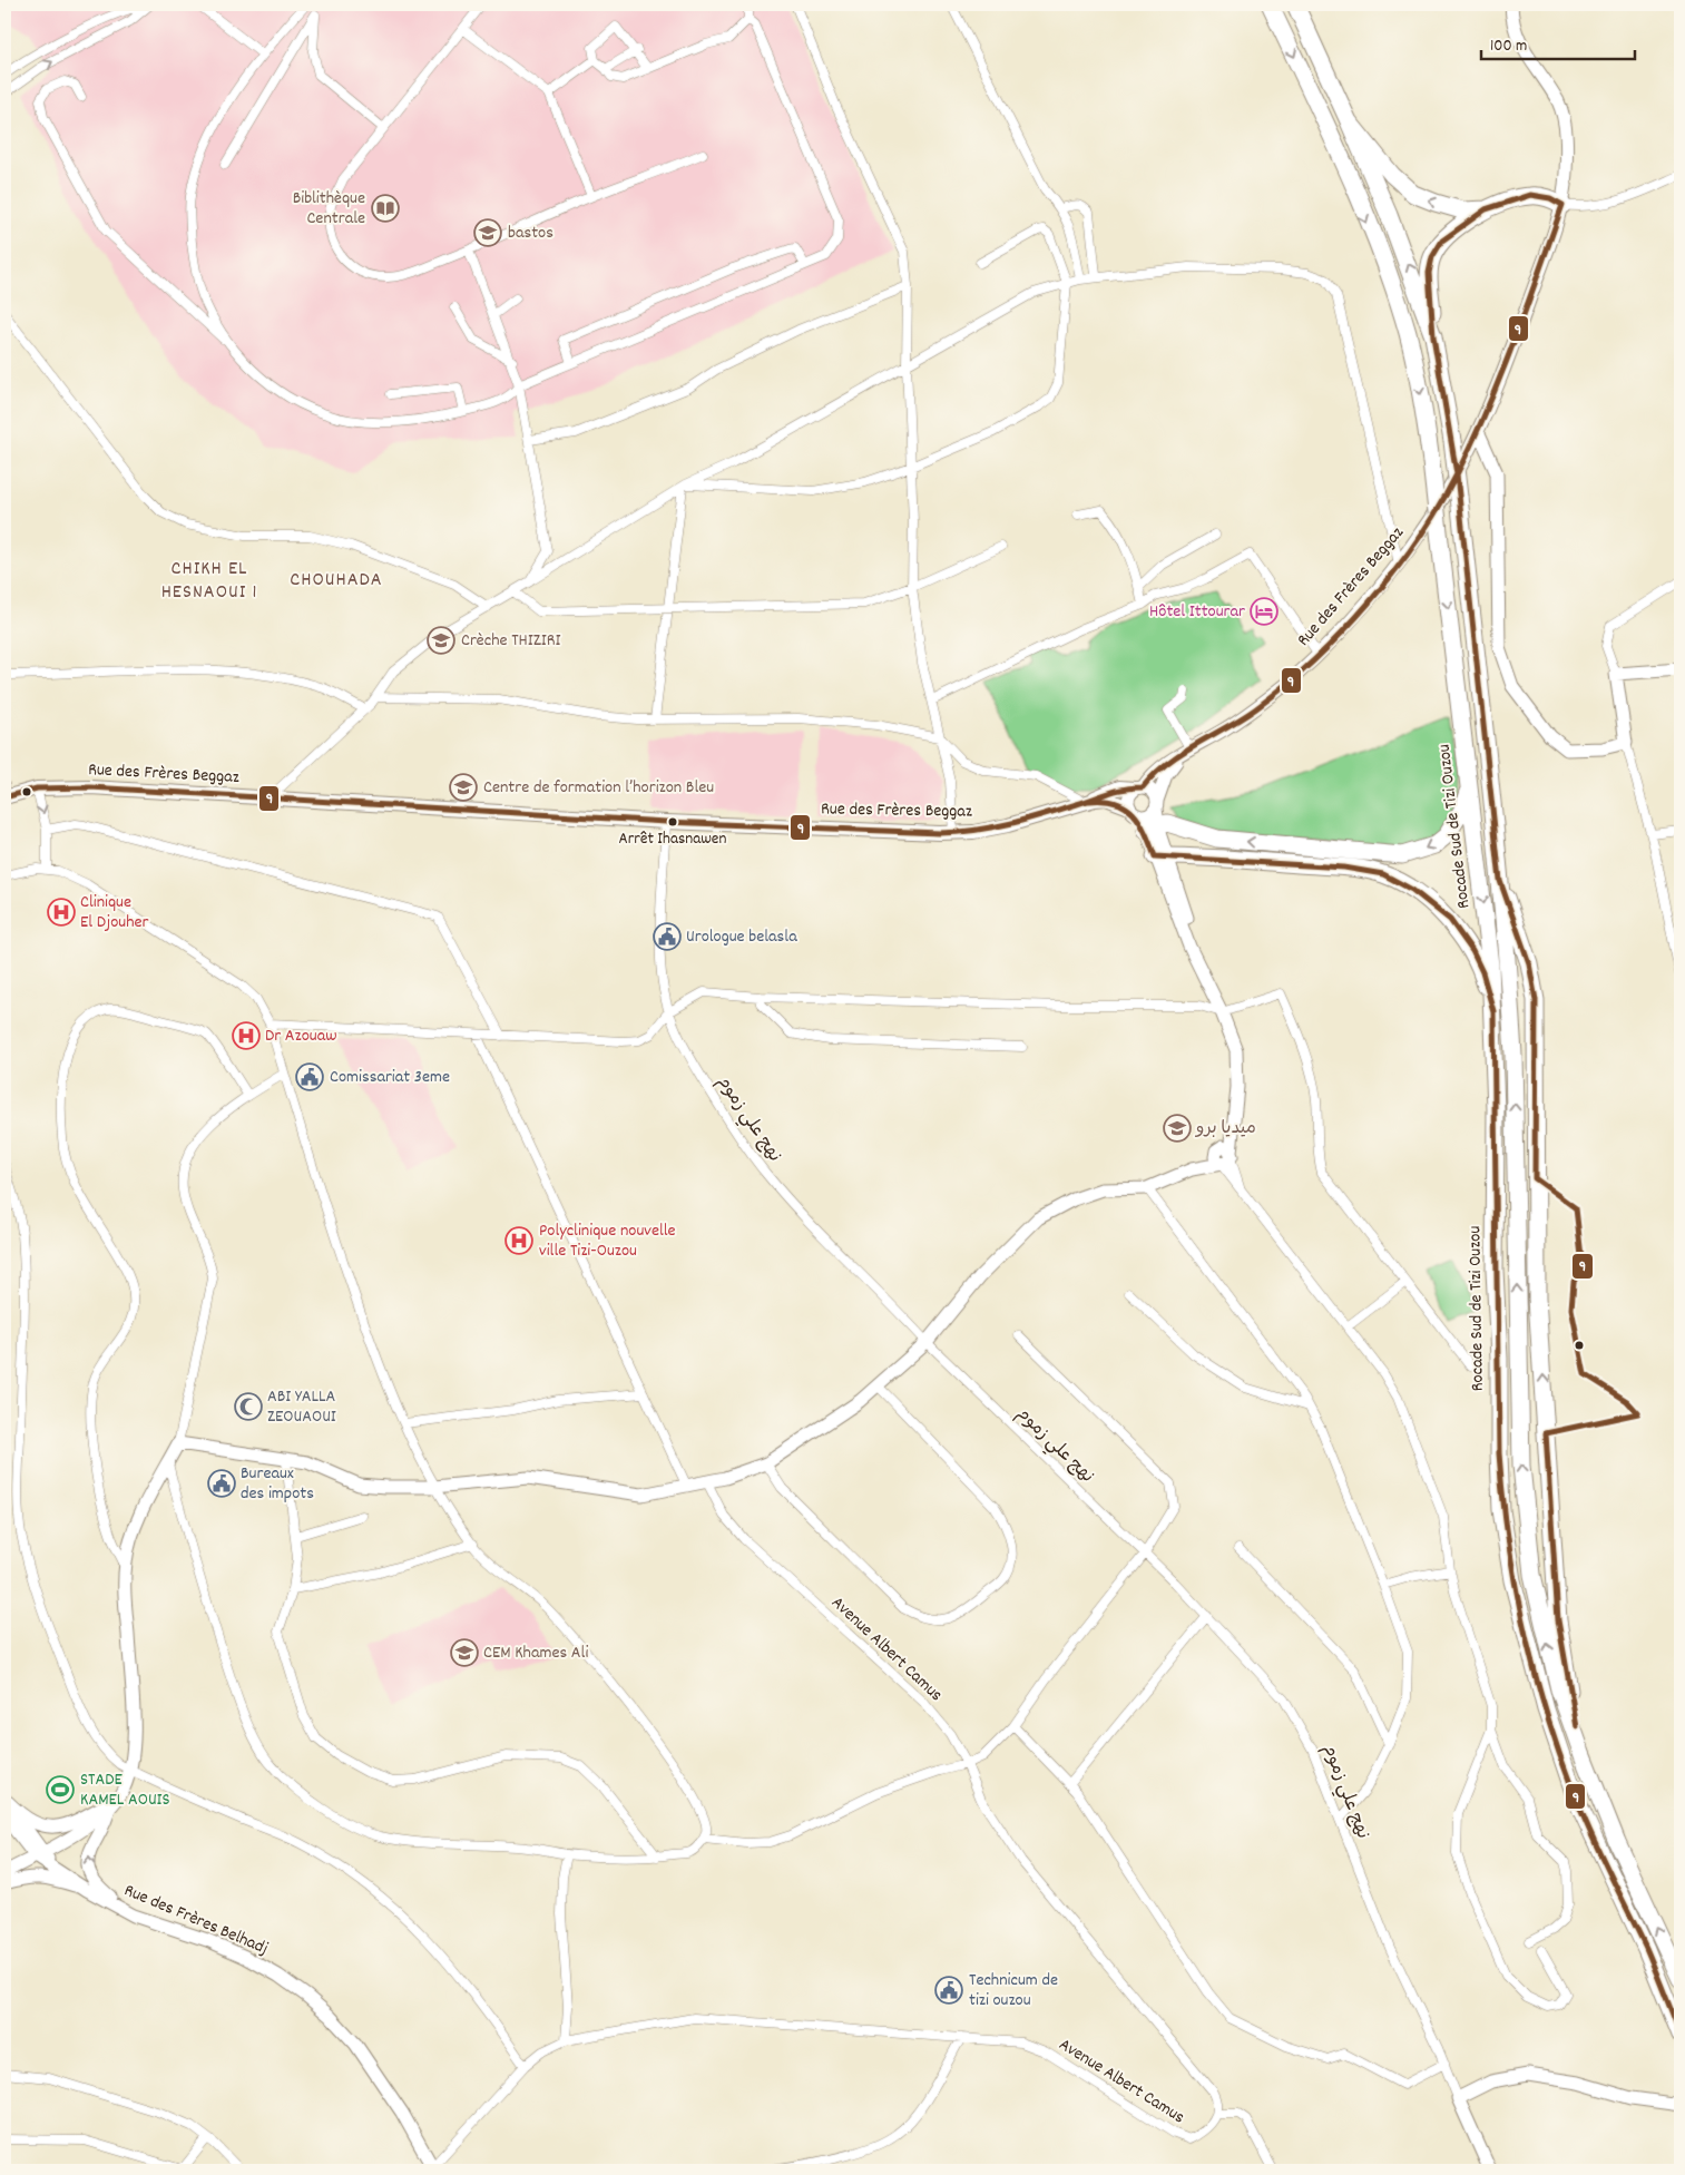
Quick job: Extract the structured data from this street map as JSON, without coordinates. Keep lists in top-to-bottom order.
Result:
{
  "streets": {
    "highway": ["Rocade Sud de Tizi Ouzou"],
    "main road": ["Rue des Frères Beggaz"],
    "street": ["نهج علي زموم", "Avenue Albert Camus", "Rue des Frères Belhadj"]
  },
  "crossings": [
    ["Rue des Frères Beggaz", "نهج علي زموم"],
    ["Avenue Albert Camus", "Rue des Frères Belhadj"]
  ],
  "districts": ["CHIKH EL HESNAOUI 1", "CHOUHADA"],
  "places": {
    "library": ["Biblithèque Centrale"],
    "school or university": [
      "bastos",
      "Crèche THIZIRI",
      "Centre de formation l’horizon Bleu",
      "ميديا برو",
      "CEM Khames Ali"
    ],
    "hotel": ["Hôtel Ittourar"],
    "other": ["Arrêt Ihasnawen"],
    "hospital": ["Clinique El Djouher", "Dr Azouaw", "Polyclinique nouvelle ville Tizi-Ouzou"],
    "public building": [
      "Urologue belasla",
      "Comissariat 3eme",
      "Bureaux des impots",
      "Technicum de tizi ouzou"
    ],
    "mosque": ["ABI YALLA ZEOUAOUI"],
    "sports": ["STADE KAMEL AOUIS"]
  },
  "lines": ["transit line 9"],
  "scale_bar": "100 m"
}
